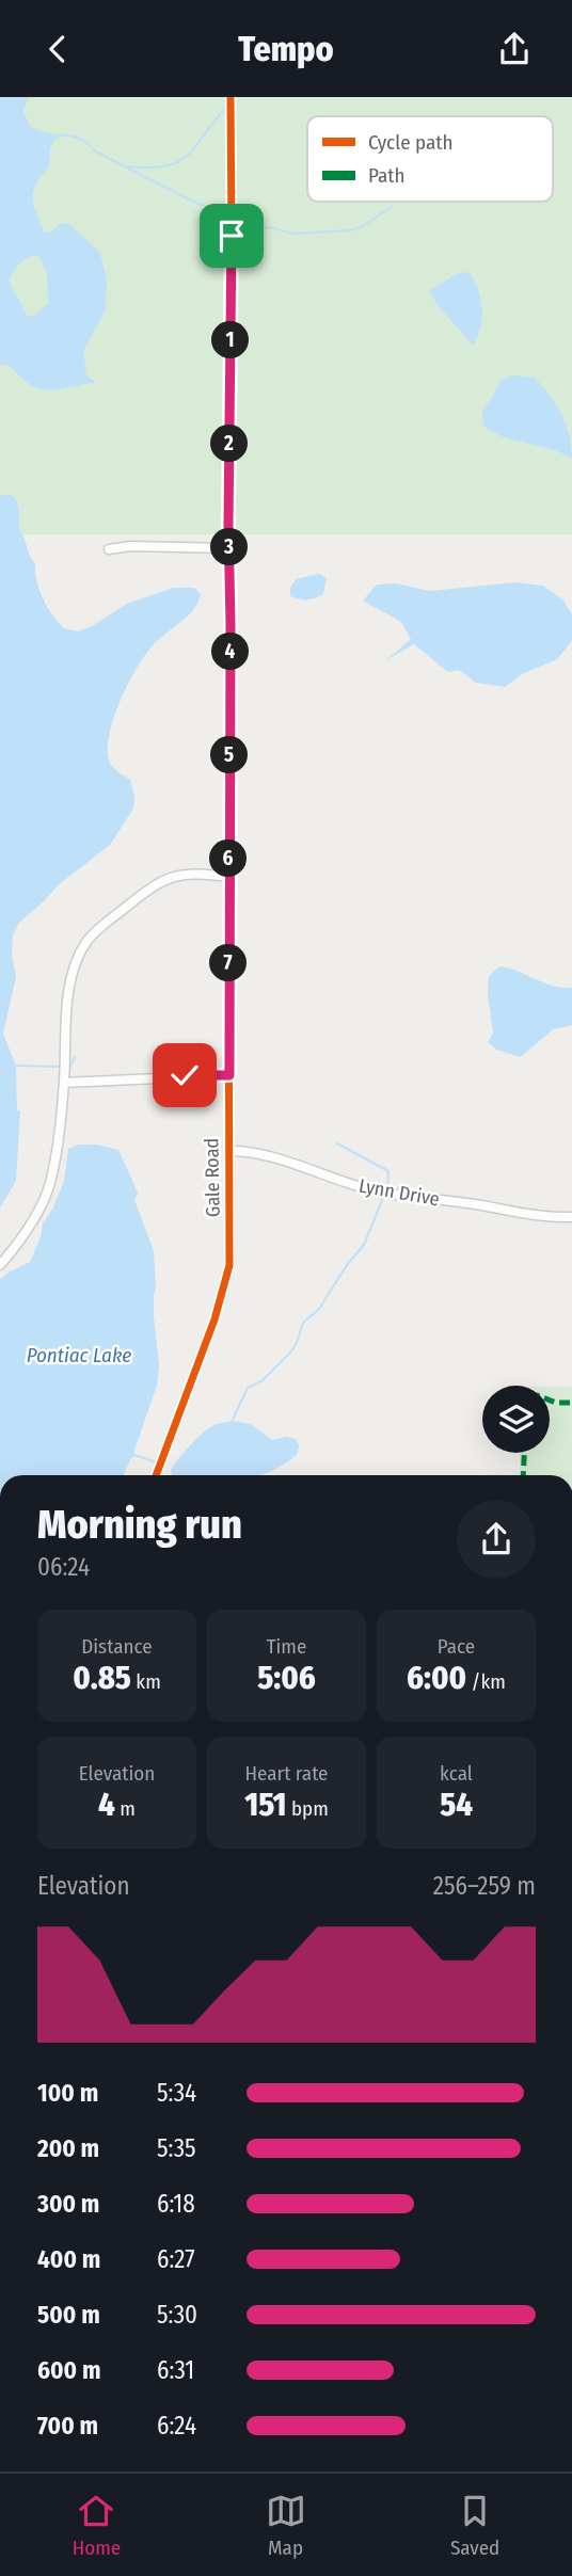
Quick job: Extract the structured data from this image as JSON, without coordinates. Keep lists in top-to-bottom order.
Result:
{
  "streets": {
    "street": ["Gale Road", "Lynn Drive"]
  },
  "crossings": [
    ["Gale Road", "Lynn Drive"]
  ],
  "water": ["Pontiac Lake"],
  "legend": ["Cycle path", "Path"],
  "page": {
    "header": "Tempo",
    "pins": [
      "1",
      "2",
      "3",
      "4",
      "5",
      "6",
      "7"
    ],
    "heading": ["Morning run", "06:24"],
    "stats": [
      ["Distance", "0.85 km"],
      ["Time", "5:06"],
      ["Pace", "6:00 /km"],
      ["Elevation", "4 m"],
      ["Heart rate", "151 bpm"],
      ["kcal", "54"]
    ],
    "chart": ["Elevation", "256–259 m"],
    "list": [
      {
        "name": "100 m",
        "note": "5:34"
      },
      {
        "name": "200 m",
        "note": "5:35"
      },
      {
        "name": "300 m",
        "note": "6:18"
      },
      {
        "name": "400 m",
        "note": "6:27"
      },
      {
        "name": "500 m",
        "note": "5:30"
      },
      {
        "name": "600 m",
        "note": "6:31"
      },
      {
        "name": "700 m",
        "note": "6:24"
      }
    ],
    "tabs": ["Home", "Map", "Saved"]
  }
}
